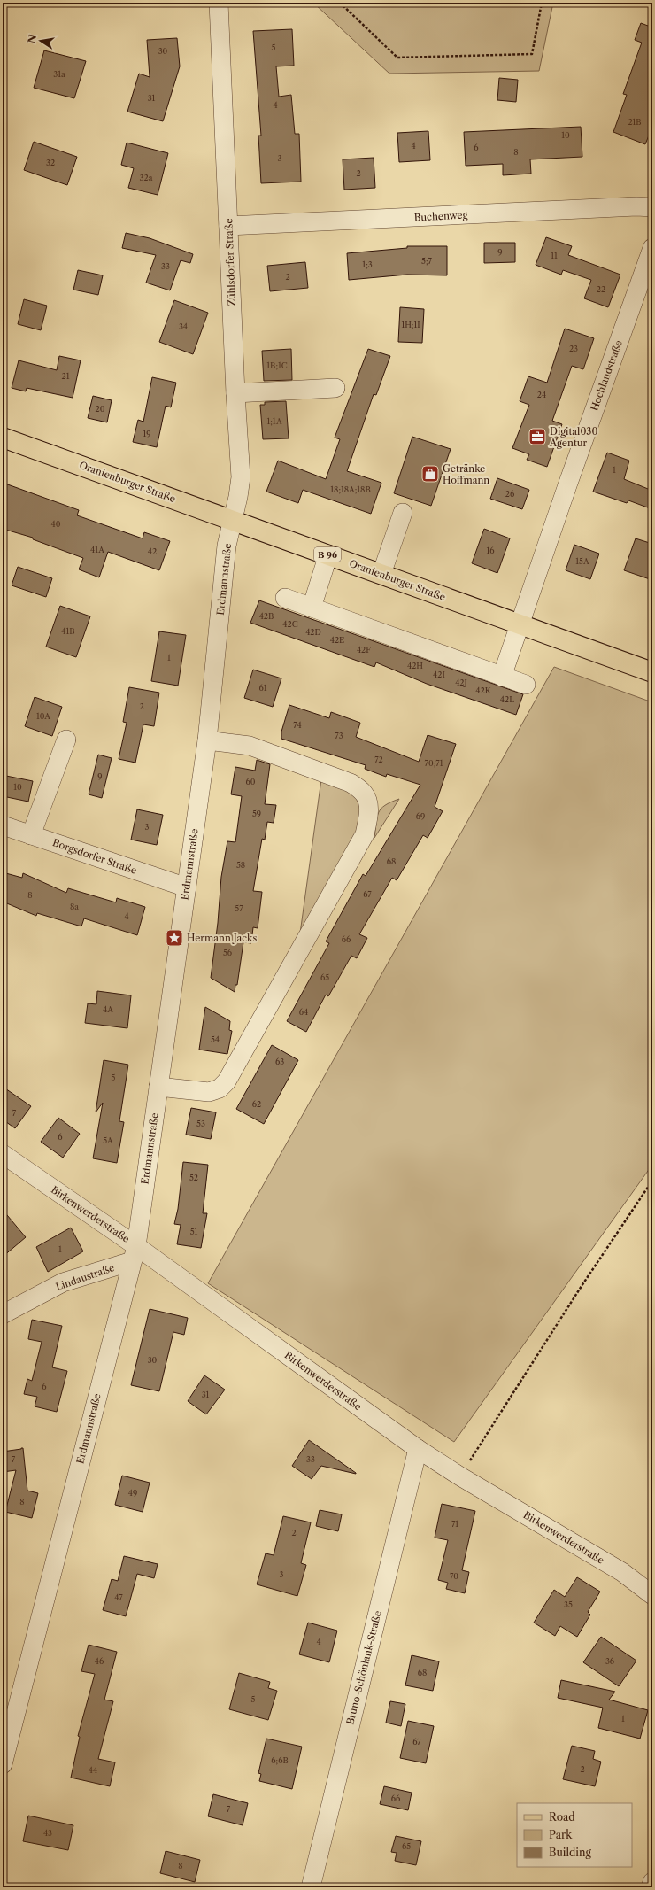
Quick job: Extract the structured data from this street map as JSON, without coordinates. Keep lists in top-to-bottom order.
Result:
{
  "streets": {
    "main road": ["Oranienburger Straße", "B 96"],
    "street": [
      "Buchenweg",
      "Zühlsdorfer Straße",
      "Hochlandstraße",
      "Erdmannstraße",
      "Borgsdorfer Straße",
      "Birkenwerderstraße",
      "Lindaustraße",
      "Bruno-Schönlank-Straße"
    ]
  },
  "crossings": [
    ["Buchenweg", "Zühlsdorfer Straße"],
    ["Zühlsdorfer Straße", "Oranienburger Straße"],
    ["Zühlsdorfer Straße", "Erdmannstraße"],
    ["Hochlandstraße", "Oranienburger Straße"],
    ["Oranienburger Straße", "Erdmannstraße"],
    ["Erdmannstraße", "Borgsdorfer Straße"],
    ["Erdmannstraße", "Birkenwerderstraße"],
    ["Erdmannstraße", "Lindaustraße"],
    ["Birkenwerderstraße", "Lindaustraße"],
    ["Birkenwerderstraße", "Bruno-Schönlank-Straße"]
  ],
  "places": {
    "office": ["Digital030 Agentur"],
    "shop": ["Getränke Hoffmann"],
    "place": ["Hermann Jacks"]
  },
  "house_numbers": [
    "5",
    "30",
    "31a",
    "31",
    "4",
    "21B",
    "10",
    "4",
    "6",
    "8",
    "3",
    "32",
    "2",
    "32a",
    "9",
    "11",
    "5;7",
    "1;3",
    "33",
    "2",
    "22",
    "1H;1I",
    "34",
    "23",
    "1B;1C",
    "21",
    "24",
    "20",
    "1;1A",
    "19",
    "1",
    "18;18A;18B",
    "26",
    "40",
    "41A",
    "16",
    "42",
    "15A",
    "42B",
    "42C",
    "41B",
    "42D",
    "42E",
    "42F",
    "1",
    "42H",
    "42I",
    "42J",
    "61",
    "42K",
    "42L",
    "2",
    "10A",
    "74",
    "73",
    "72",
    "70;71",
    "9",
    "60",
    "10",
    "59",
    "69",
    "3",
    "68",
    "58",
    "67",
    "8",
    "8a",
    "57",
    "4",
    "66",
    "56",
    "65",
    "4A",
    "64",
    "54",
    "63",
    "5",
    "62",
    "7",
    "53",
    "6",
    "5A",
    "52",
    "51",
    "1",
    "30",
    "6",
    "31",
    "7",
    "33",
    "49",
    "8",
    "71",
    "2",
    "3",
    "70",
    "47",
    "35",
    "4",
    "46",
    "36",
    "68",
    "5",
    "1",
    "67",
    "6;6B",
    "2",
    "44",
    "66",
    "7",
    "43",
    "65",
    "8"
  ],
  "legend": ["Road", "Park", "Building"],
  "north": "left"
}
